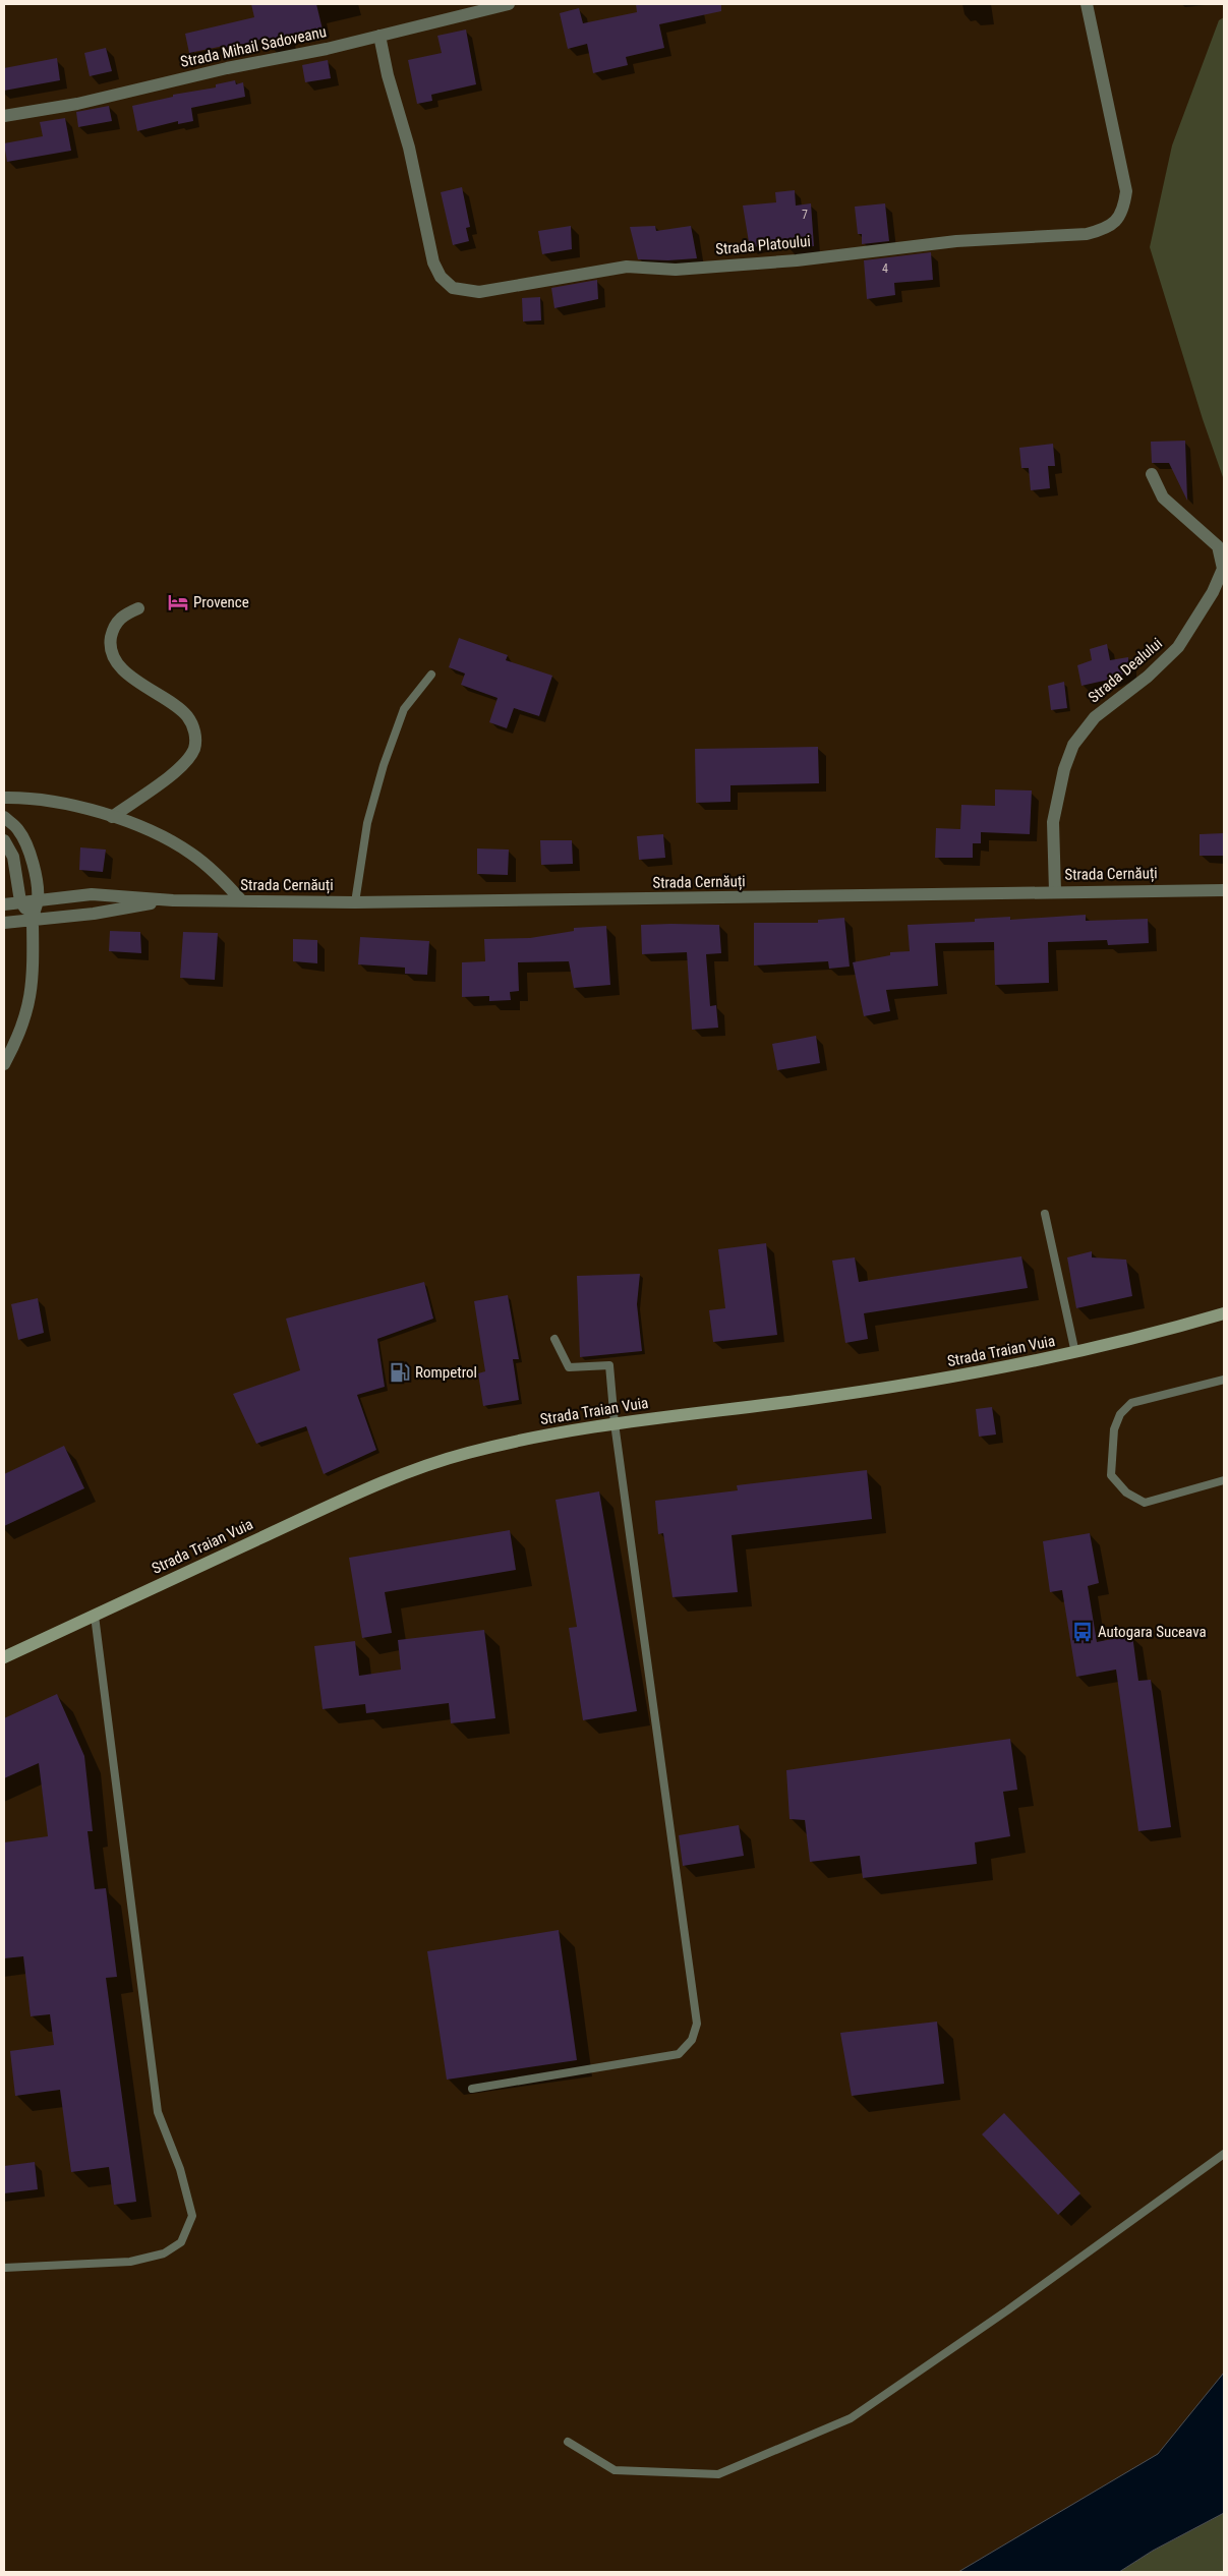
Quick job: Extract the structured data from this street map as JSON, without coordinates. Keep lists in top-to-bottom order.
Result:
{
  "streets": {
    "main road": ["Strada Traian Vuia"],
    "street": [
      "Strada Mihail Sadoveanu",
      "Strada Platoului",
      "Strada Dealului",
      "Strada Cernăuți"
    ]
  },
  "crossings": [
    ["Strada Mihail Sadoveanu", "Strada Platoului"],
    ["Strada Dealului", "Strada Cernăuți"]
  ],
  "places": {
    "hotel": ["Provence"],
    "fuel station": ["Rompetrol"],
    "bus stop": ["Autogara Suceava"]
  },
  "house_numbers": ["7", "4"]
}
